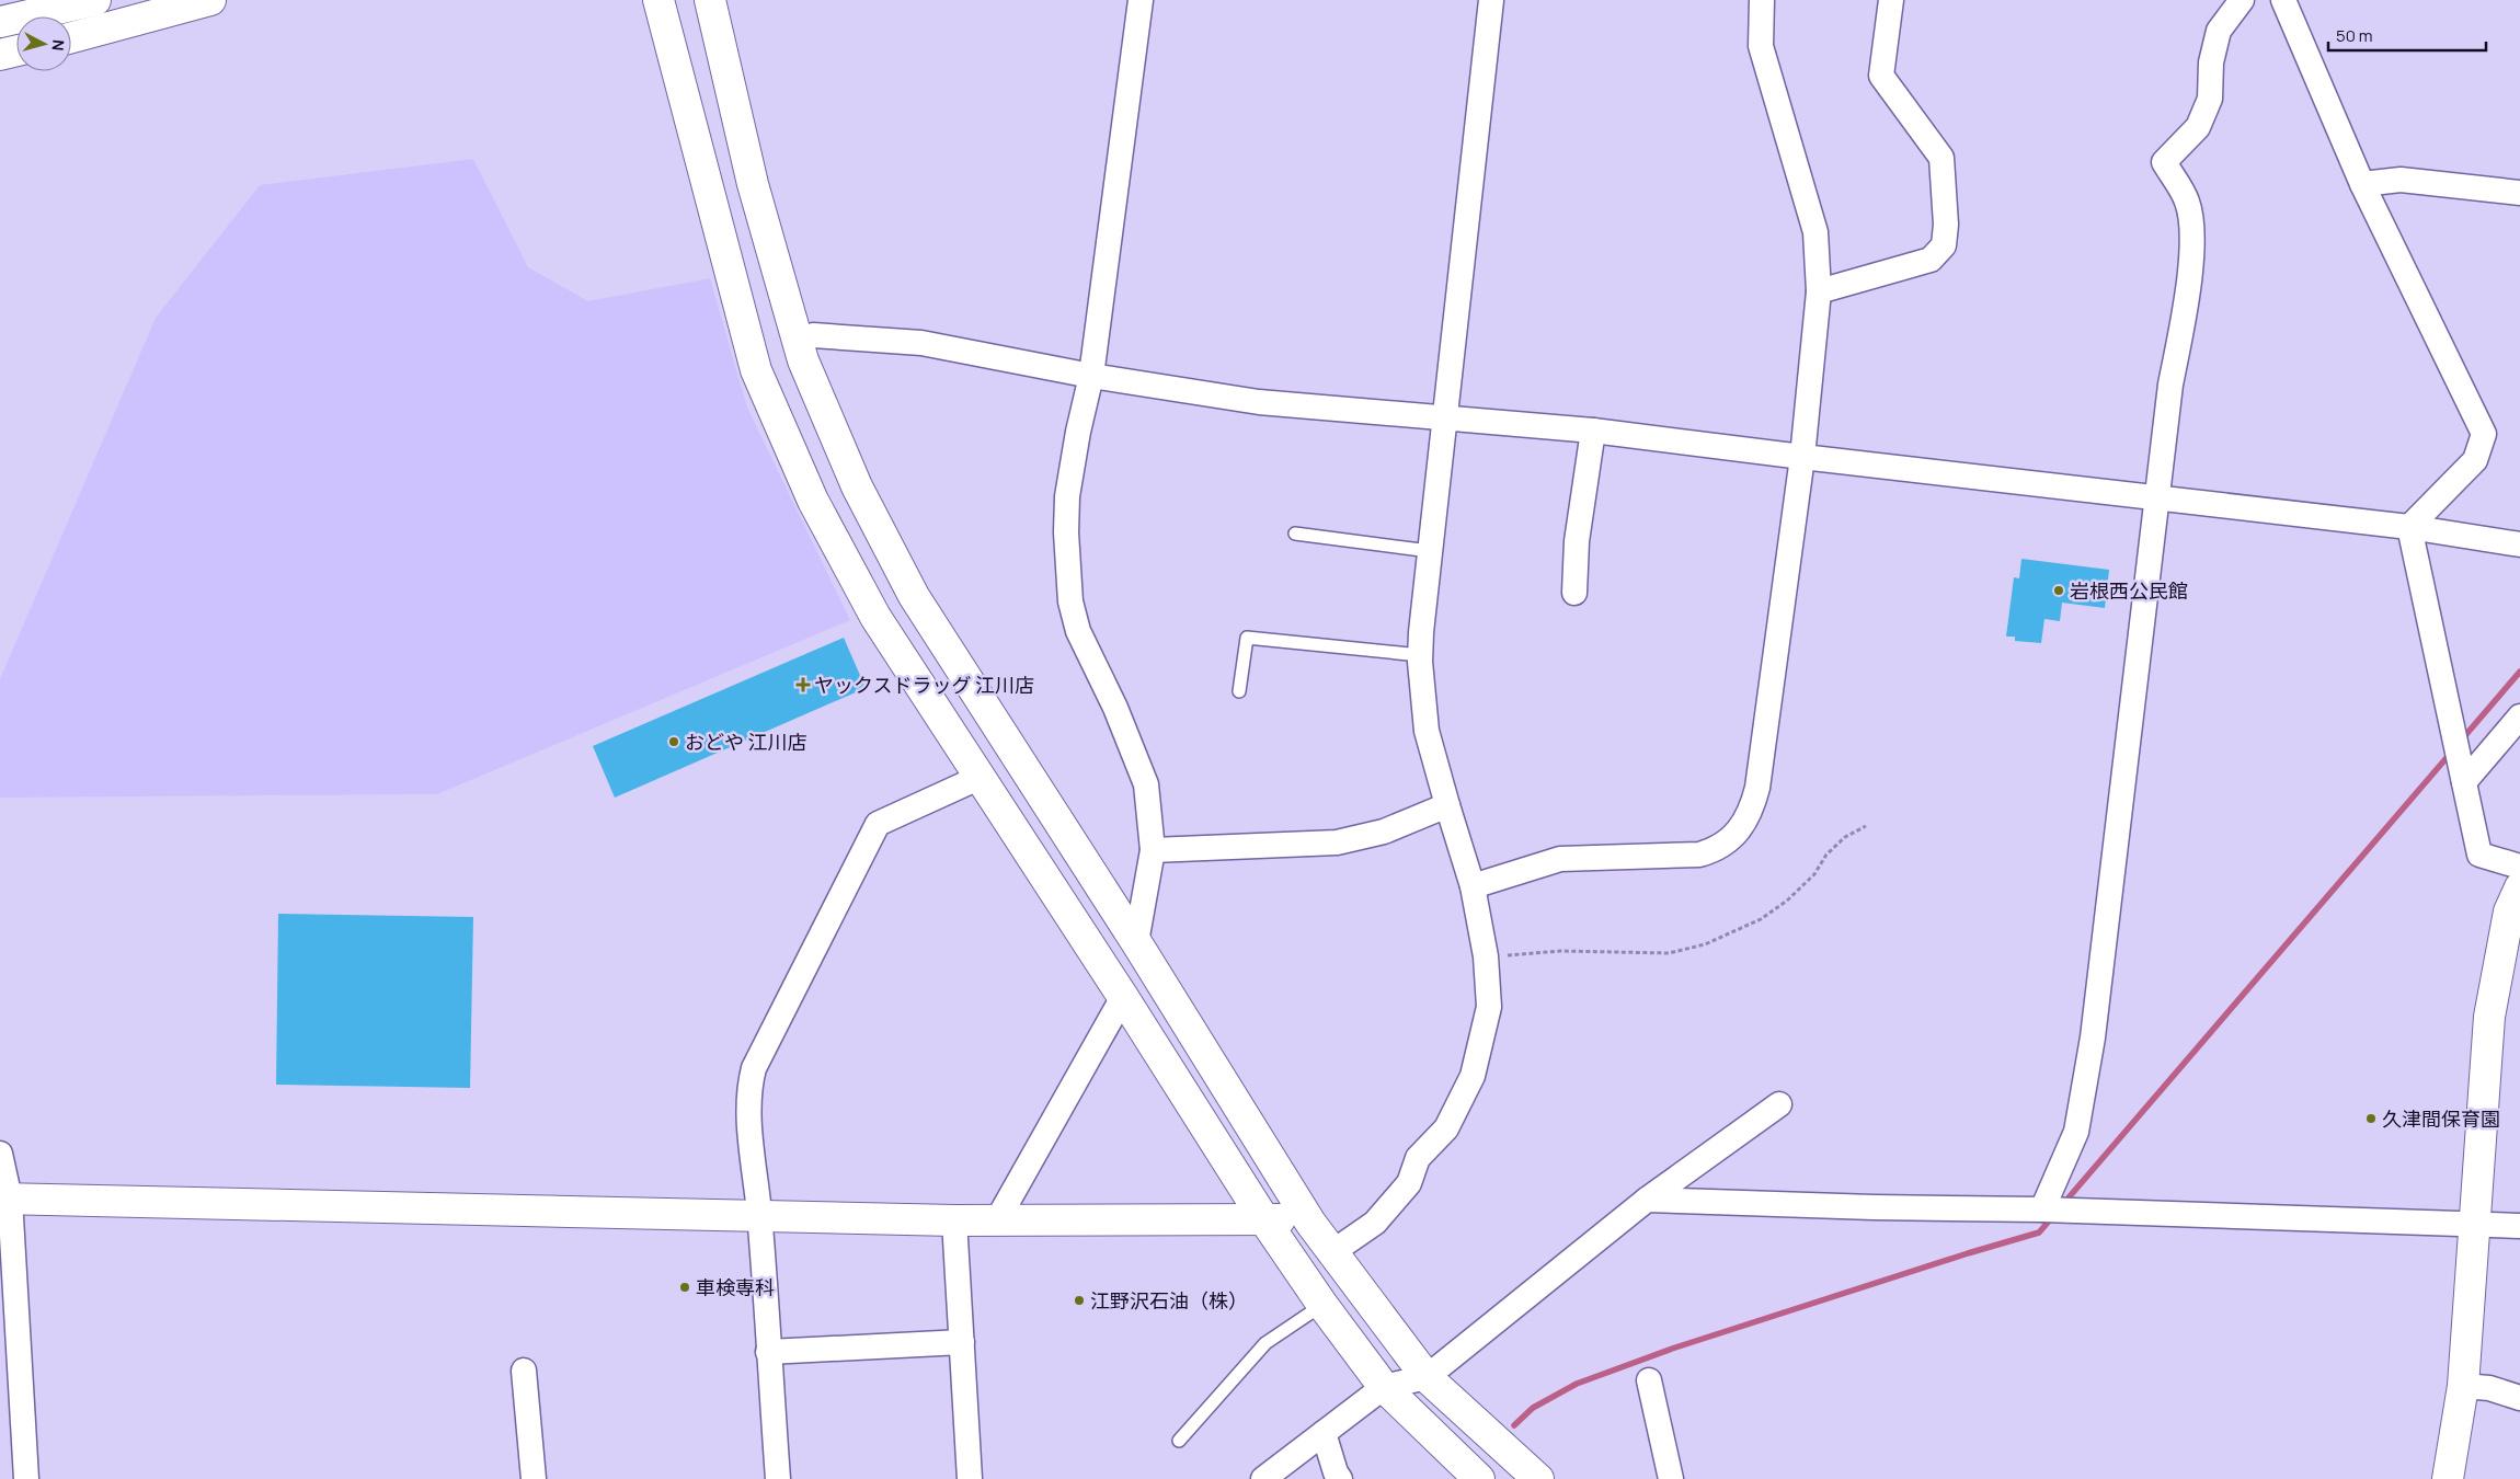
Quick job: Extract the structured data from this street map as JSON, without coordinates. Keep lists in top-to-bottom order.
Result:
{
  "places": {
    "other": [
      "岩根西公民館",
      "おどや 江川店",
      "久津間保育園",
      "車検専科",
      "江野沢石油（株）"
    ],
    "health": ["ヤックスドラッグ 江川店"]
  },
  "scale_bar": "50 m",
  "north": "right"
}
